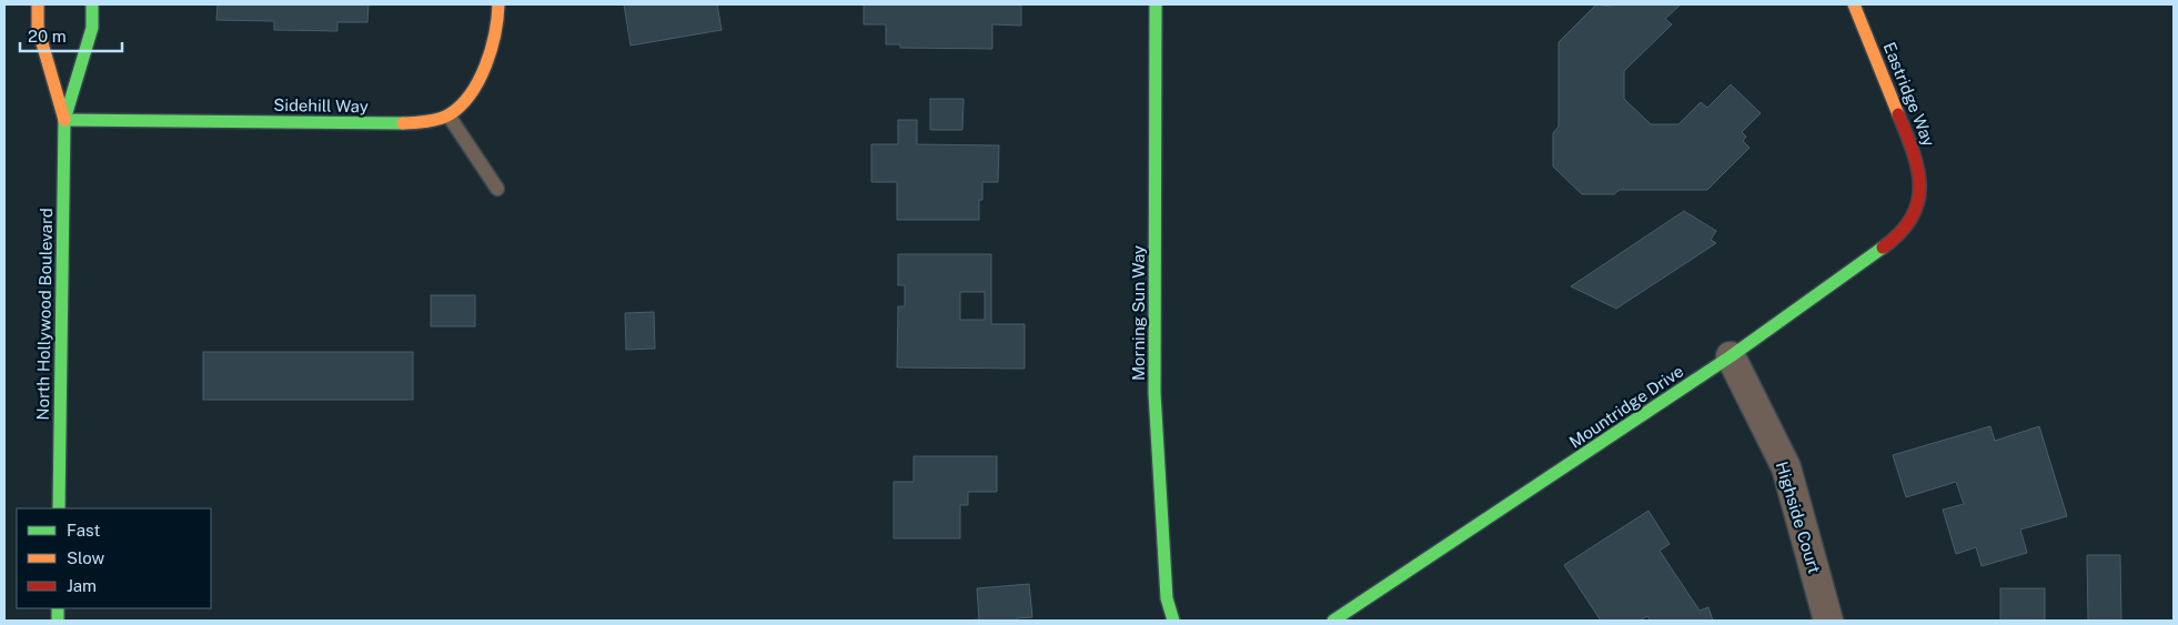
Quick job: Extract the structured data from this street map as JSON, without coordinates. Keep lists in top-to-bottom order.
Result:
{
  "streets": {
    "street": [
      "Eastridge Way",
      "Sidehill Way",
      "Morning Sun Way",
      "North Hollywood Boulevard",
      "Mountridge Drive",
      "Highside Court"
    ]
  },
  "crossings": [
    ["Eastridge Way", "Mountridge Drive"],
    ["Sidehill Way", "North Hollywood Boulevard"],
    ["Mountridge Drive", "Highside Court"]
  ],
  "legend": ["Fast", "Slow", "Jam"],
  "scale_bar": "20 m"
}
